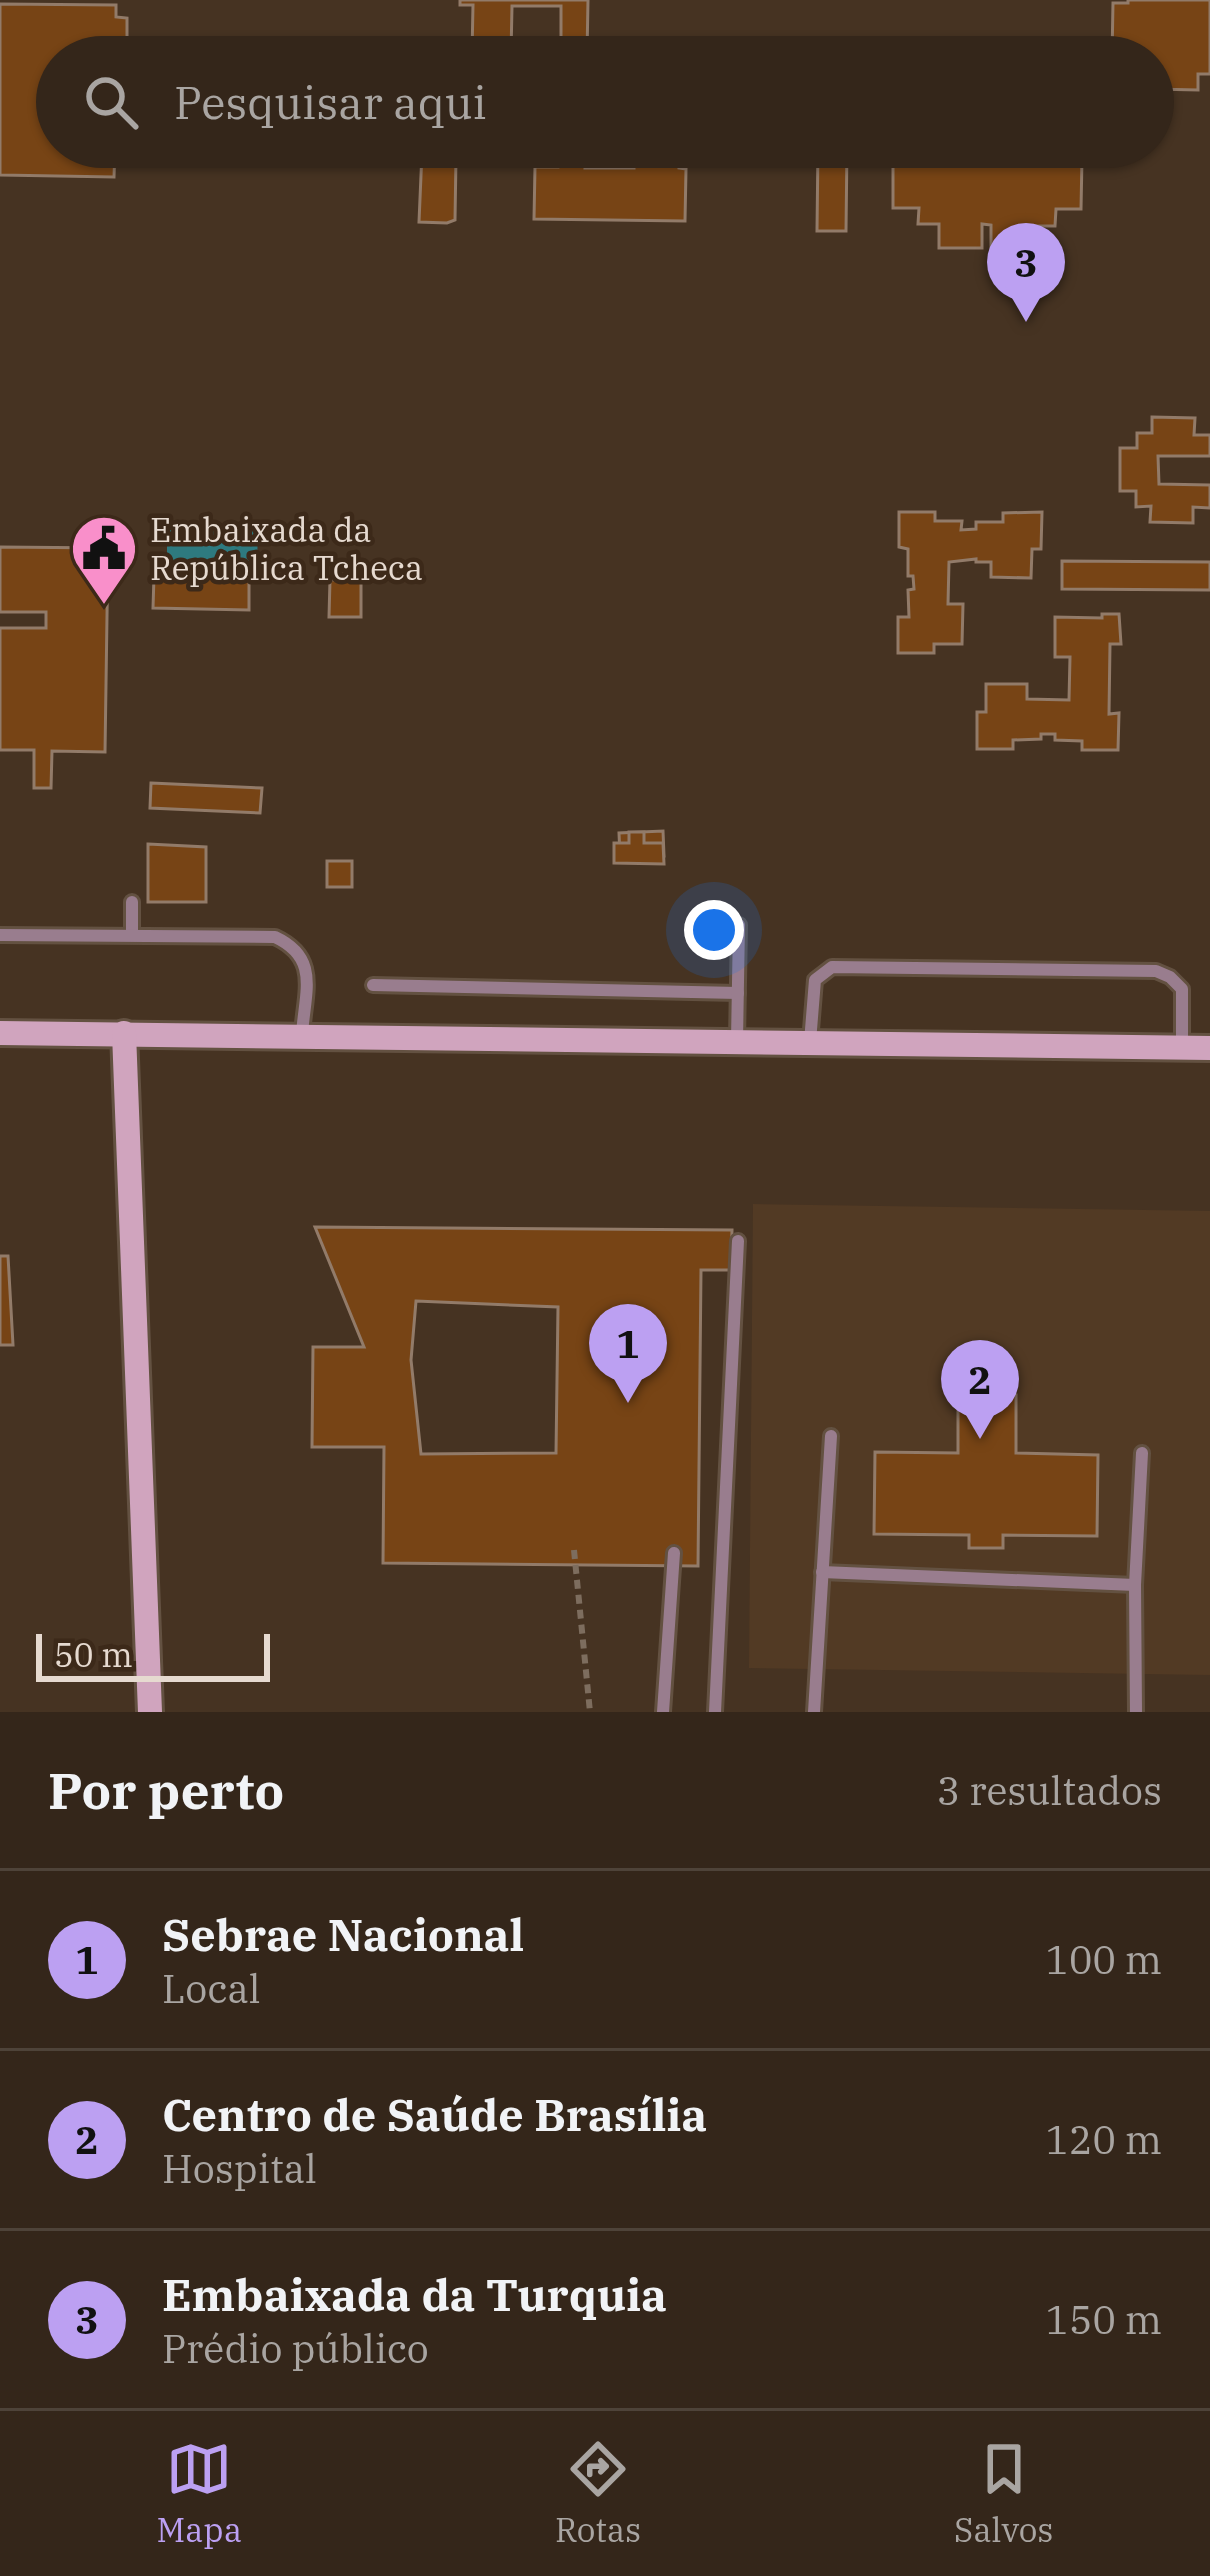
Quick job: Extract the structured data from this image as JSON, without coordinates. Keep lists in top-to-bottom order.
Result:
{
  "places": {
    "public building": ["Embaixada da República Tcheca"]
  },
  "scale_bar": "50 m",
  "page": {
    "search": "Pesquisar aqui",
    "pins": ["3", "1", "2"],
    "scale": "50 m",
    "heading": ["Por perto", "3 resultados"],
    "list": [
      {
        "mark": "1",
        "name": "Sebrae Nacional",
        "note": "Local",
        "value": "100 m"
      },
      {
        "mark": "2",
        "name": "Centro de Saúde Brasília",
        "note": "Hospital",
        "value": "120 m"
      },
      {
        "mark": "3",
        "name": "Embaixada da Turquia",
        "note": "Prédio público",
        "value": "150 m"
      }
    ],
    "nav": ["Mapa", "Rotas", "Salvos"]
  }
}
